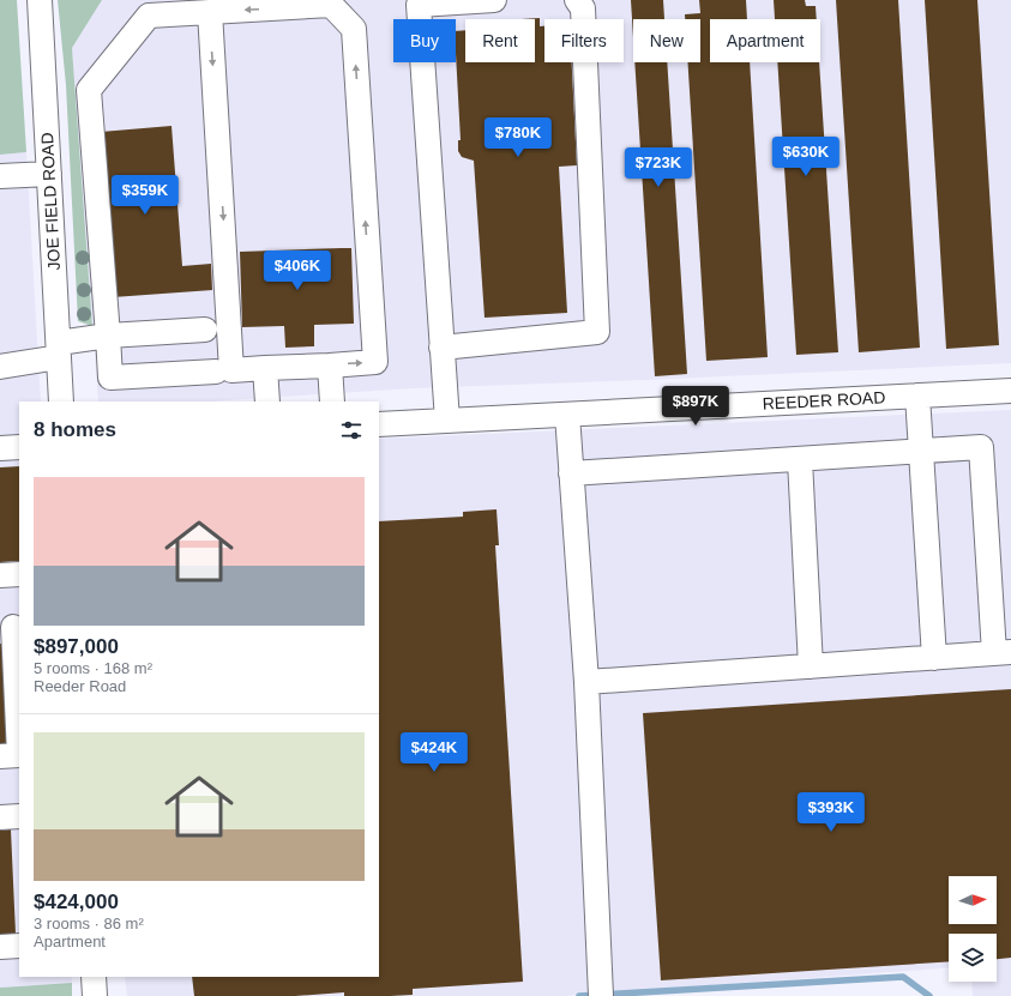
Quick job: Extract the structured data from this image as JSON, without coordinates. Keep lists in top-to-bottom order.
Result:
{
  "streets": {
    "street": ["JOE FIELD ROAD", "REEDER ROAD"]
  },
  "north": "right",
  "page": {
    "chip": [
      "Buy",
      "Rent",
      "Filters",
      "New",
      "Apartment"
    ],
    "price": [
      "$780K",
      "$630K",
      "$723K",
      "$359K",
      "$406K",
      "$897K",
      "$424K",
      "$393K"
    ],
    "heading": "8 homes",
    "list": [
      {
        "name": "$897,000",
        "note": "5 rooms · 168 m² · Reeder Road"
      },
      {
        "name": "$424,000",
        "note": "3 rooms · 86 m² · Apartment"
      }
    ]
  }
}
